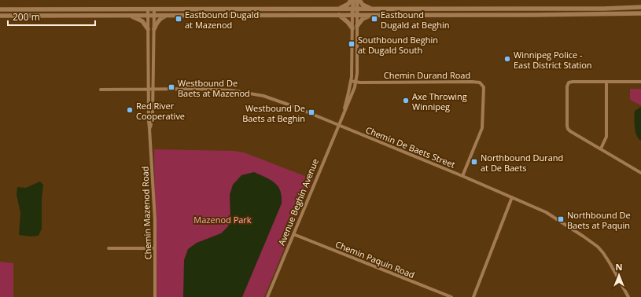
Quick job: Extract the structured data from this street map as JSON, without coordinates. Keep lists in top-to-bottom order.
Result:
{
  "streets": {
    "street": [
      "Chemin Durand Road",
      "Chemin De Baets Street",
      "Avenue Beghin Avenue",
      "Chemin Mazenod Road",
      "Chemin Paquin Road"
    ]
  },
  "crossings": [
    ["Chemin Durand Road", "Chemin De Baets Street"],
    ["Chemin Durand Road", "Avenue Beghin Avenue"],
    ["Chemin De Baets Street", "Avenue Beghin Avenue"],
    ["Chemin De Baets Street", "Chemin Mazenod Road"],
    ["Avenue Beghin Avenue", "Chemin Paquin Road"]
  ],
  "parks": ["Mazenod Park"],
  "places": {
    "transit": [
      "Eastbound Dugald at Mazenod",
      "Eastbound Dugald at Beghin",
      "Southbound Beghin at Dugald South",
      "Westbound De Baets at Mazenod",
      "Westbound De Baets at Beghin",
      "Northbound Durand at De Baets",
      "Northbound De Baets at Paquin"
    ],
    "other": ["Winnipeg Police - East District Station", "Axe Throwing Winnipeg", "Red River Cooperative"]
  },
  "scale_bar": "200 m",
  "north": "top"
}
